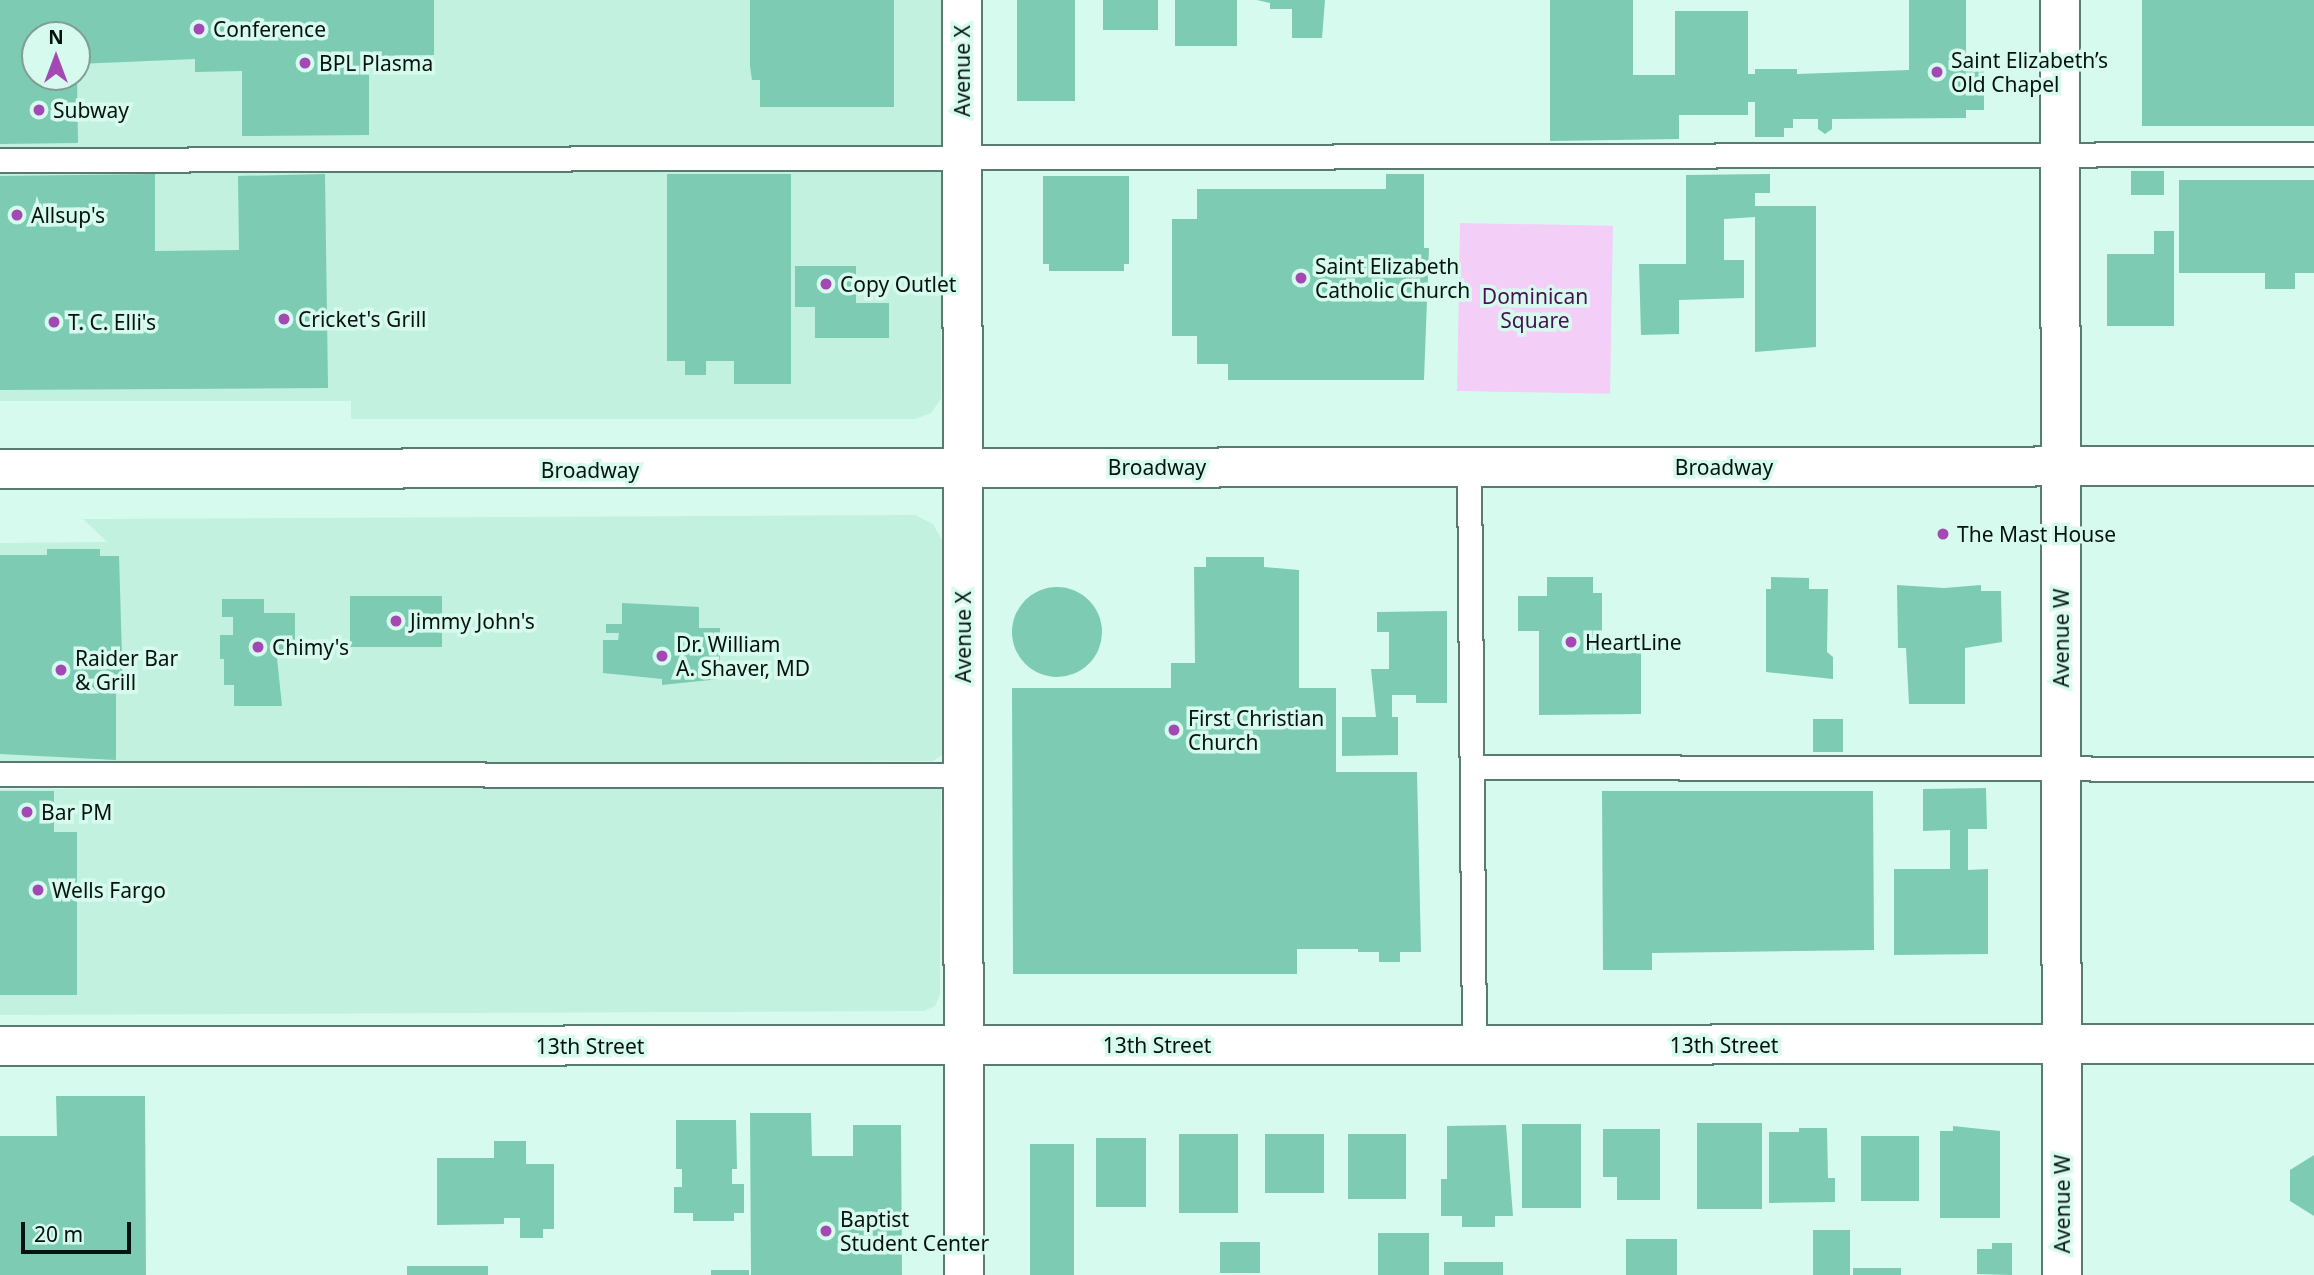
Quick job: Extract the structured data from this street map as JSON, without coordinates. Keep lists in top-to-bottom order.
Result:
{
  "streets": {
    "street": [
      "Avenue X",
      "Broadway",
      "Avenue W",
      "13th Street"
    ]
  },
  "crossings": [
    ["Avenue X", "Broadway"],
    ["Avenue X", "13th Street"],
    ["Broadway", "Avenue W"],
    ["Avenue W", "13th Street"]
  ],
  "parks": ["Dominican Square"],
  "places": [
    "Conference",
    "BPL Plasma",
    "Saint Elizabeth’s Old Chapel",
    "Subway",
    "Allsup's",
    "Saint Elizabeth Catholic Church",
    "Copy Outlet",
    "Cricket's Grill",
    "T. C. Elli's",
    "The Mast House",
    "Jimmy John's",
    "HeartLine",
    "Chimy's",
    "Dr. William A. Shaver, MD",
    "Raider Bar & Grill",
    "First Christian Church",
    "Bar PM",
    "Wells Fargo",
    "Baptist Student Center"
  ],
  "scale_bar": "20 m",
  "north": "top"
}
